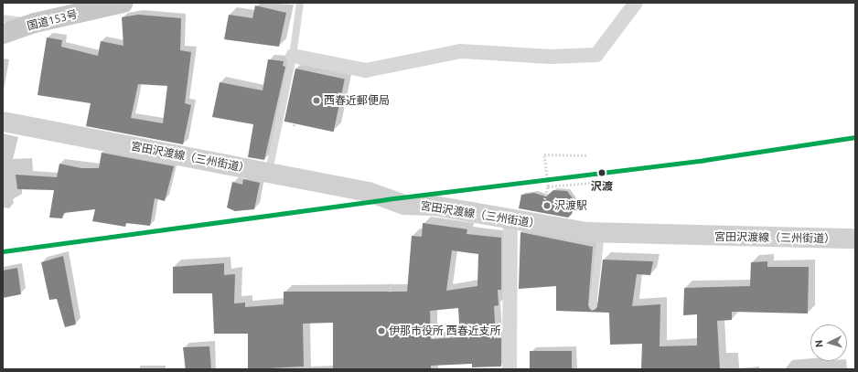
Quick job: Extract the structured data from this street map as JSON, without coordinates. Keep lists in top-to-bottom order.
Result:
{
  "streets": {
    "highway": ["国道153号"],
    "main road": ["宮田沢渡線（三州街道）"]
  },
  "places": [
    "西春近郵便局",
    "沢渡",
    "沢渡駅",
    "伊那市役所 西春近支所"
  ],
  "north": "left"
}
